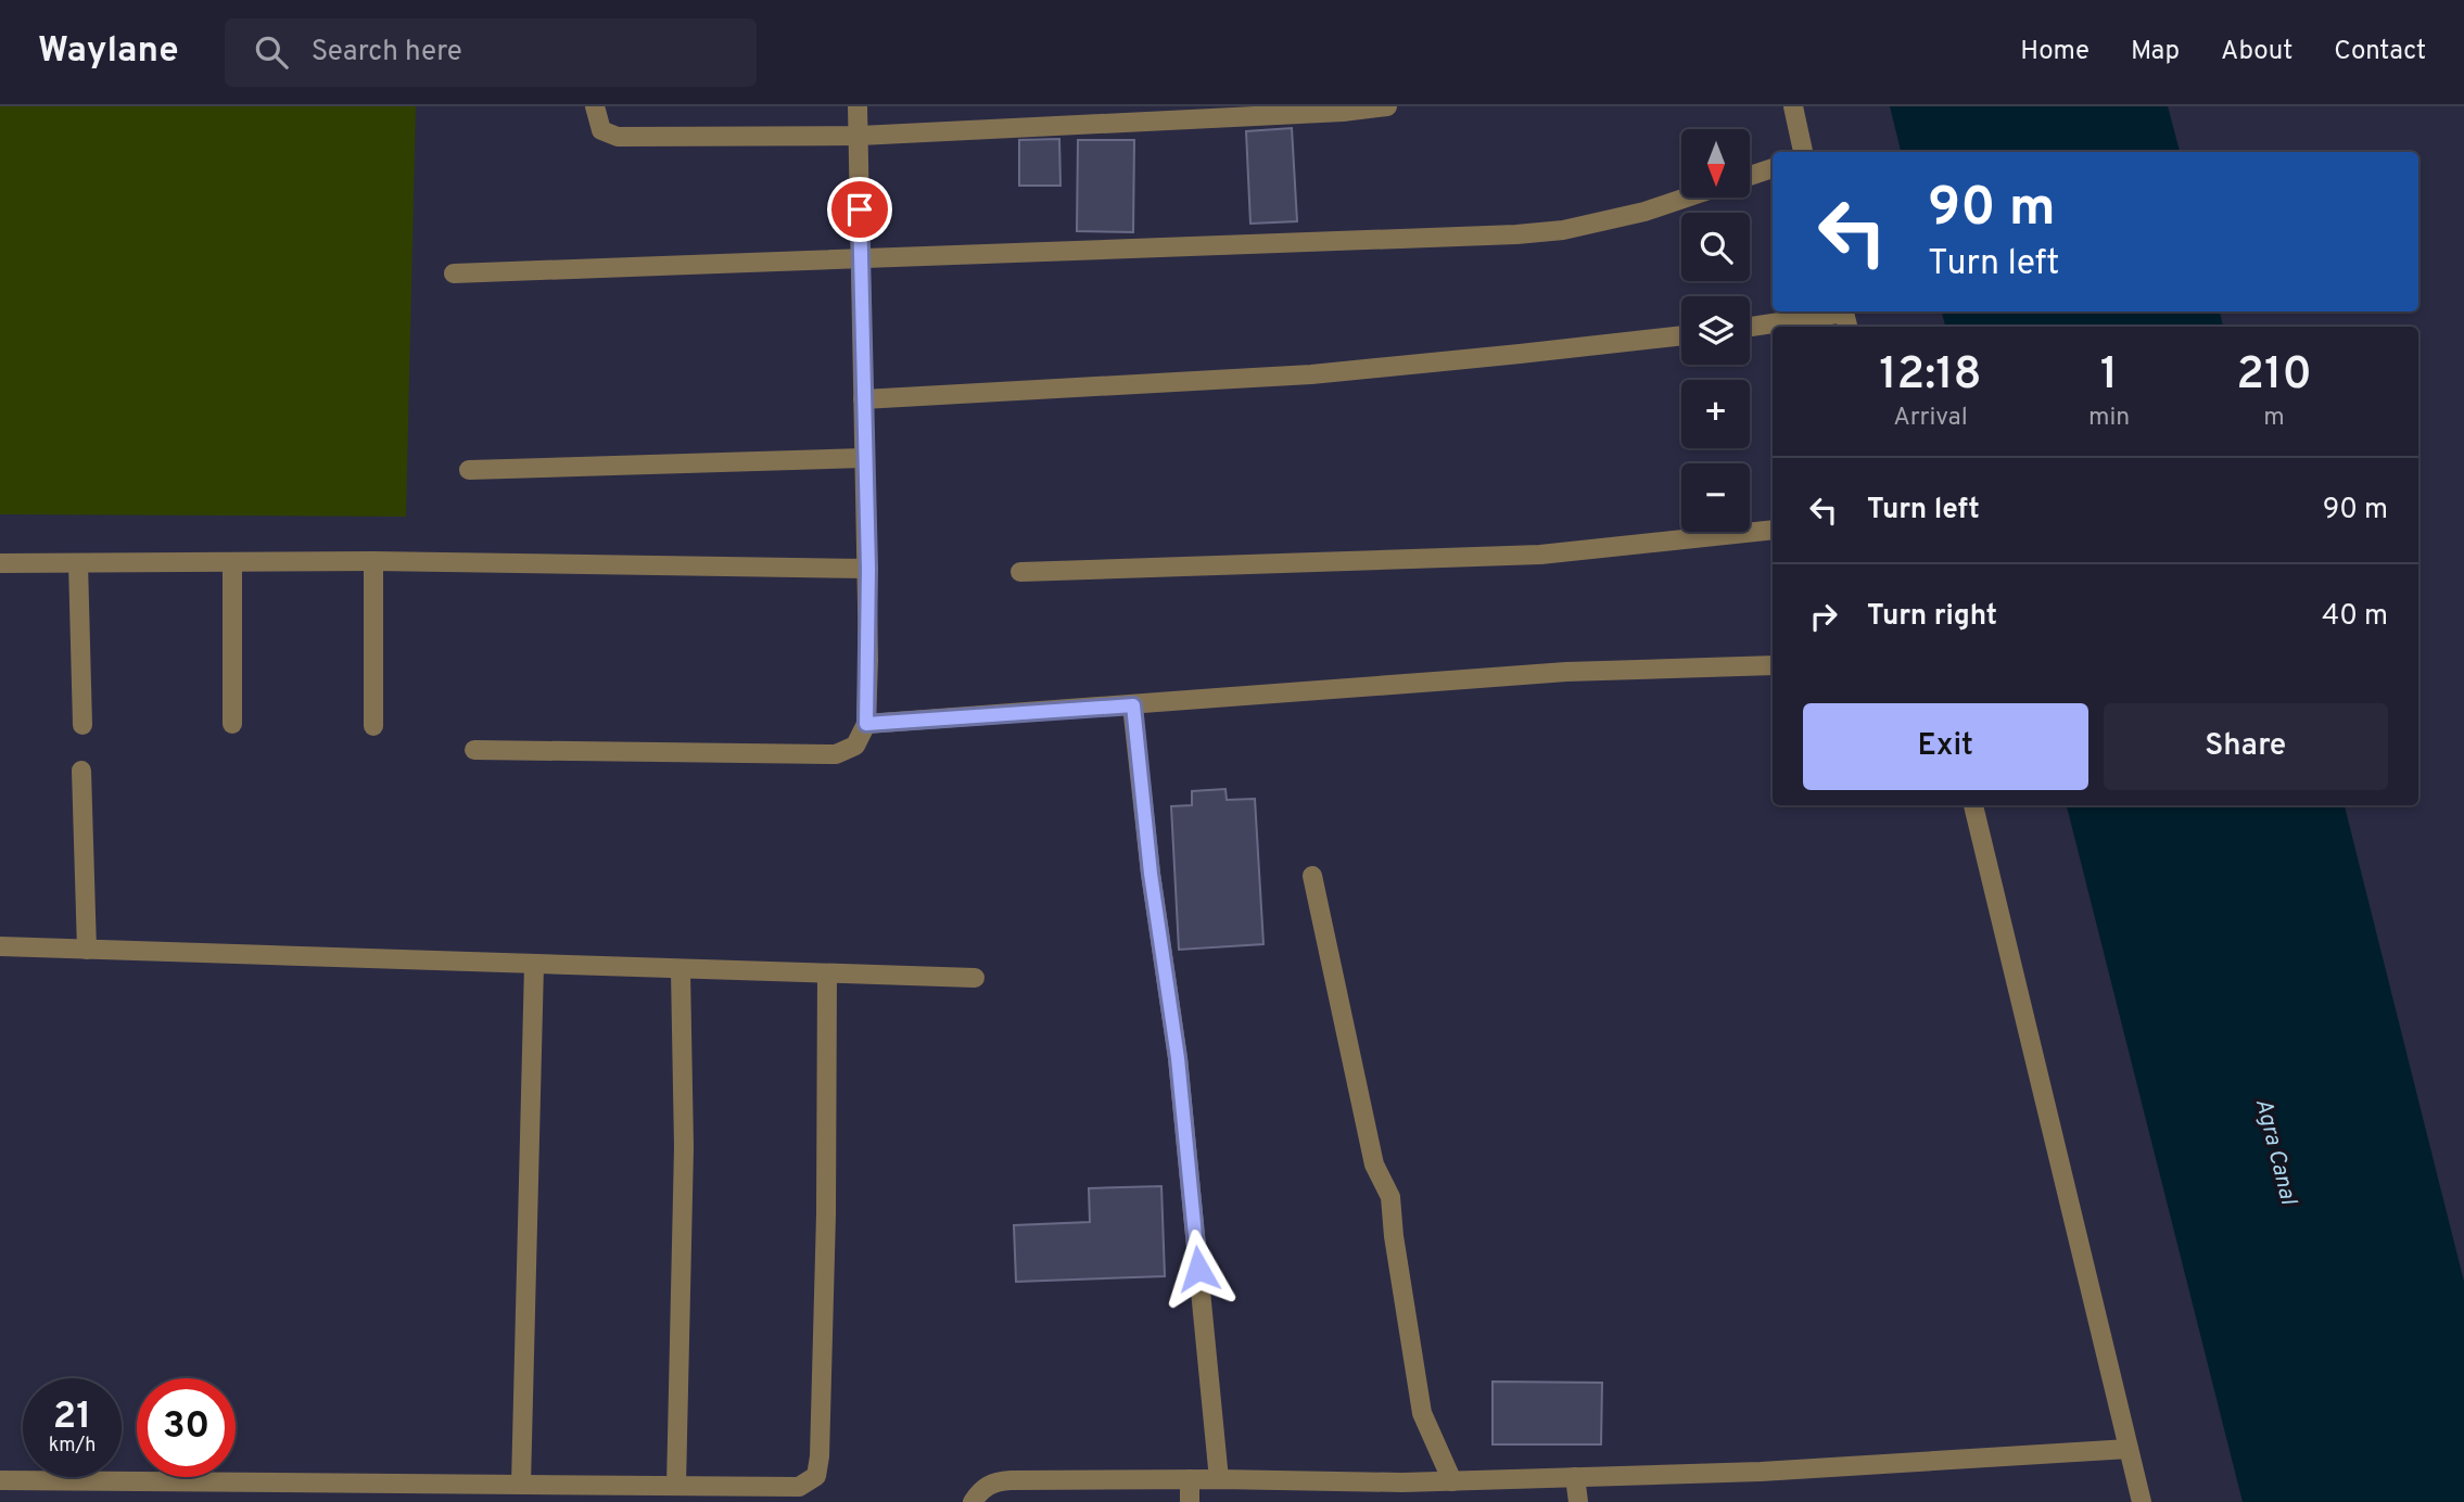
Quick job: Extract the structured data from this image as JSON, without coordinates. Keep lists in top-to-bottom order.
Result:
{
  "water": ["Agra Canal"],
  "north": "bottom",
  "page": {
    "header": "Waylane",
    "search": "Search here",
    "nav": [
      "Home",
      "Map",
      "About",
      "Contact"
    ],
    "map_buttons": ["+", "−"],
    "turn": ["90 m", "Turn left"],
    "eta": [
      "12:18",
      "Arrival",
      "1",
      "min",
      "210",
      "m"
    ],
    "list": [
      {
        "name": "Turn left",
        "value": "90 m"
      },
      {
        "name": "Turn right",
        "value": "40 m"
      }
    ],
    "buttons": ["Exit", "Share"],
    "speed": "21 km/h",
    "limit": "30"
  }
}
